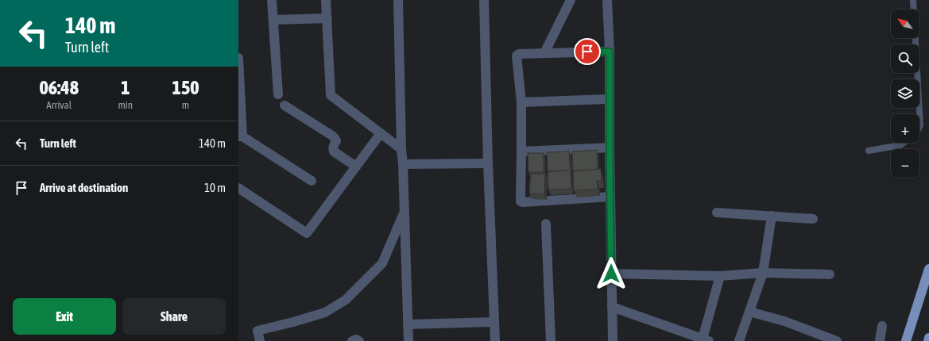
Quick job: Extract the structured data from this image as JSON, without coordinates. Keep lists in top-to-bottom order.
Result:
{
  "north": "top left",
  "page": {
    "turn": ["140 m", "Turn left"],
    "map_buttons": ["+", "−"],
    "eta": [
      "06:48",
      "Arrival",
      "1",
      "min",
      "150",
      "m"
    ],
    "list": [
      {
        "name": "Turn left",
        "value": "140 m"
      },
      {
        "name": "Arrive at destination",
        "value": "10 m"
      }
    ],
    "buttons": ["Exit", "Share"]
  }
}
